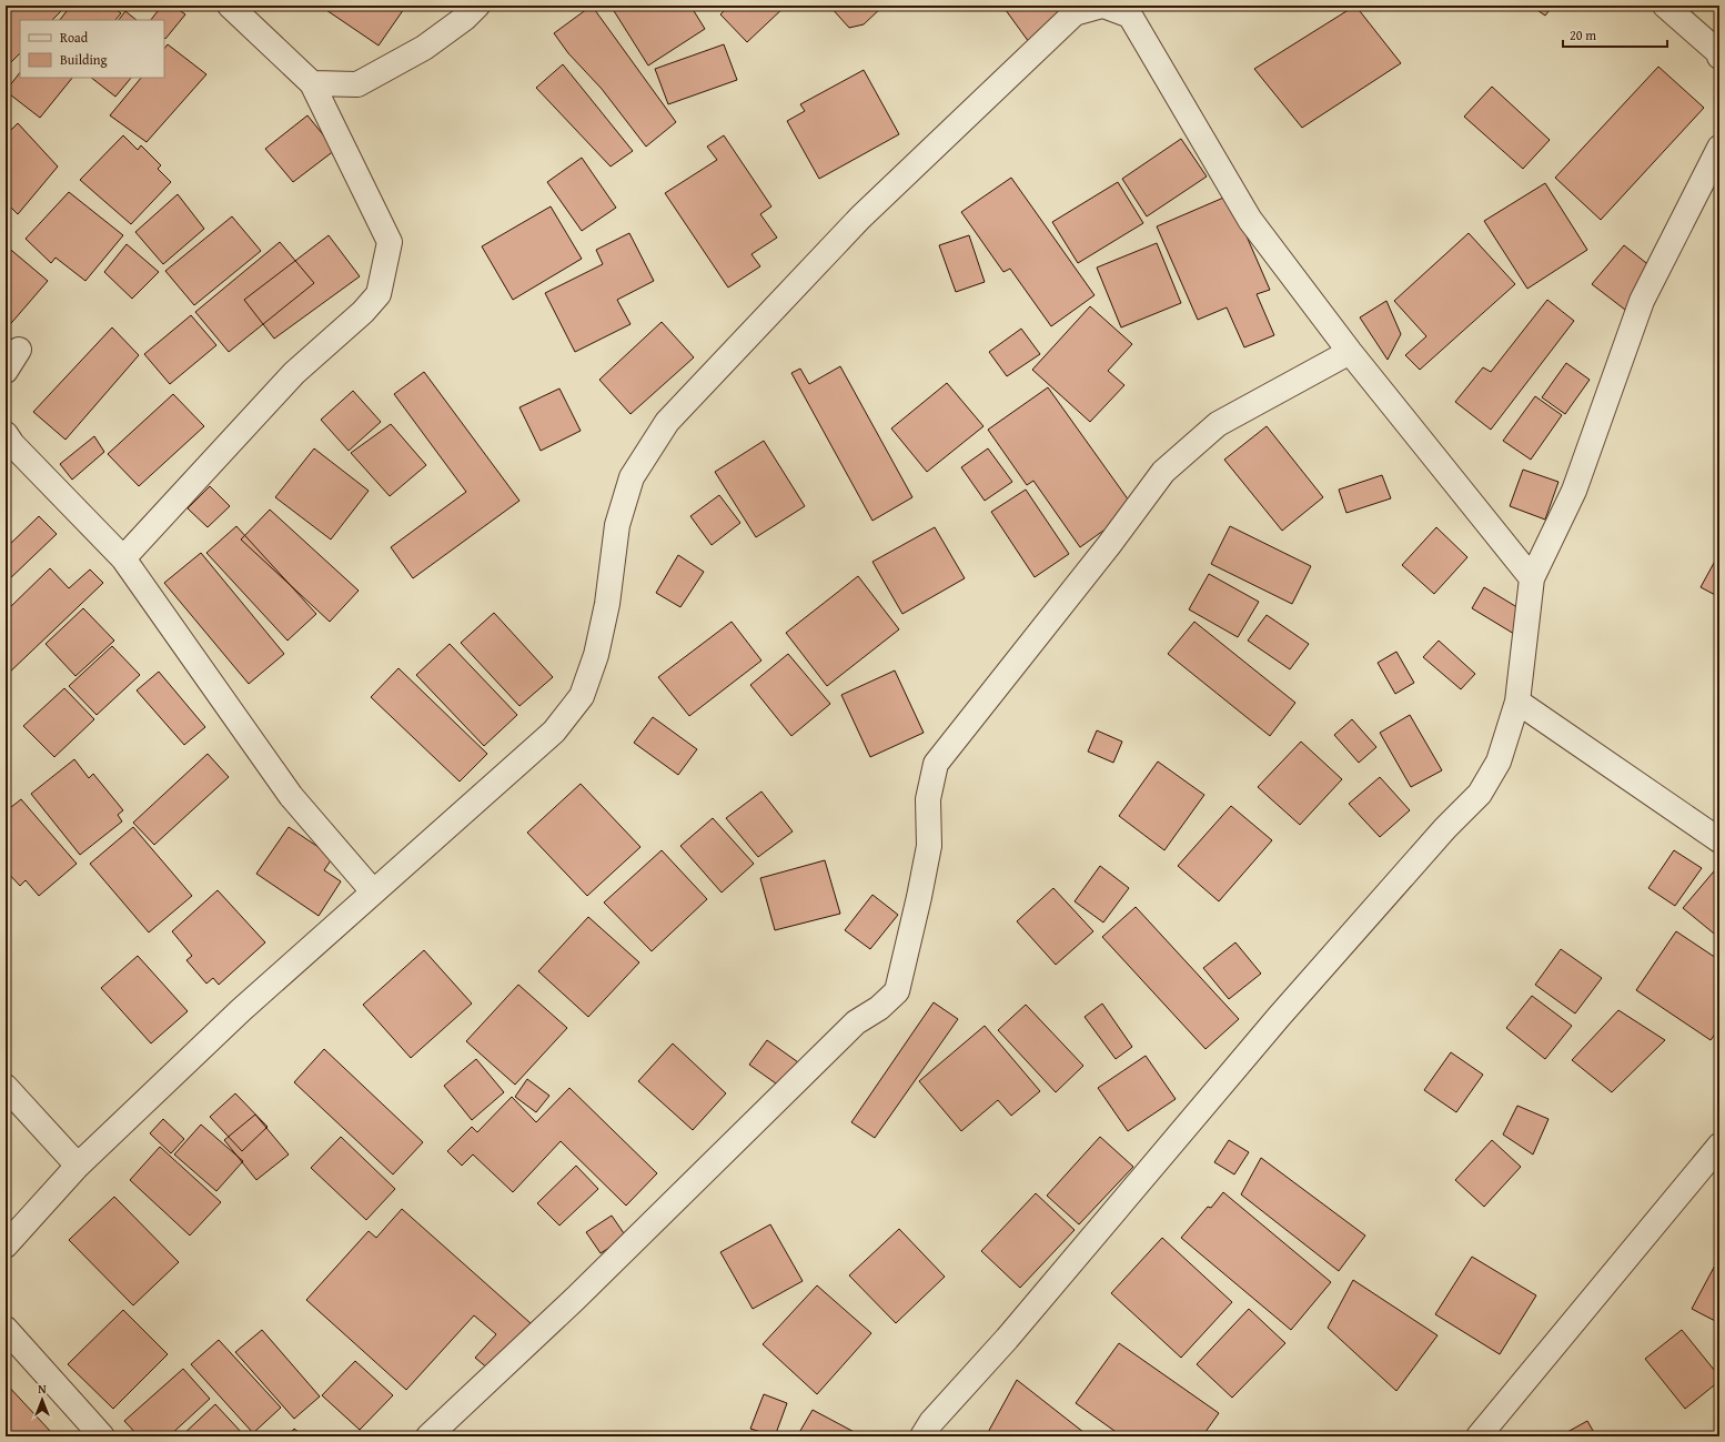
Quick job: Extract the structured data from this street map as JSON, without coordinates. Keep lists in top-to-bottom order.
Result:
{
  "legend": ["Road", "Building"],
  "scale_bar": "20 m",
  "north": "top"
}
